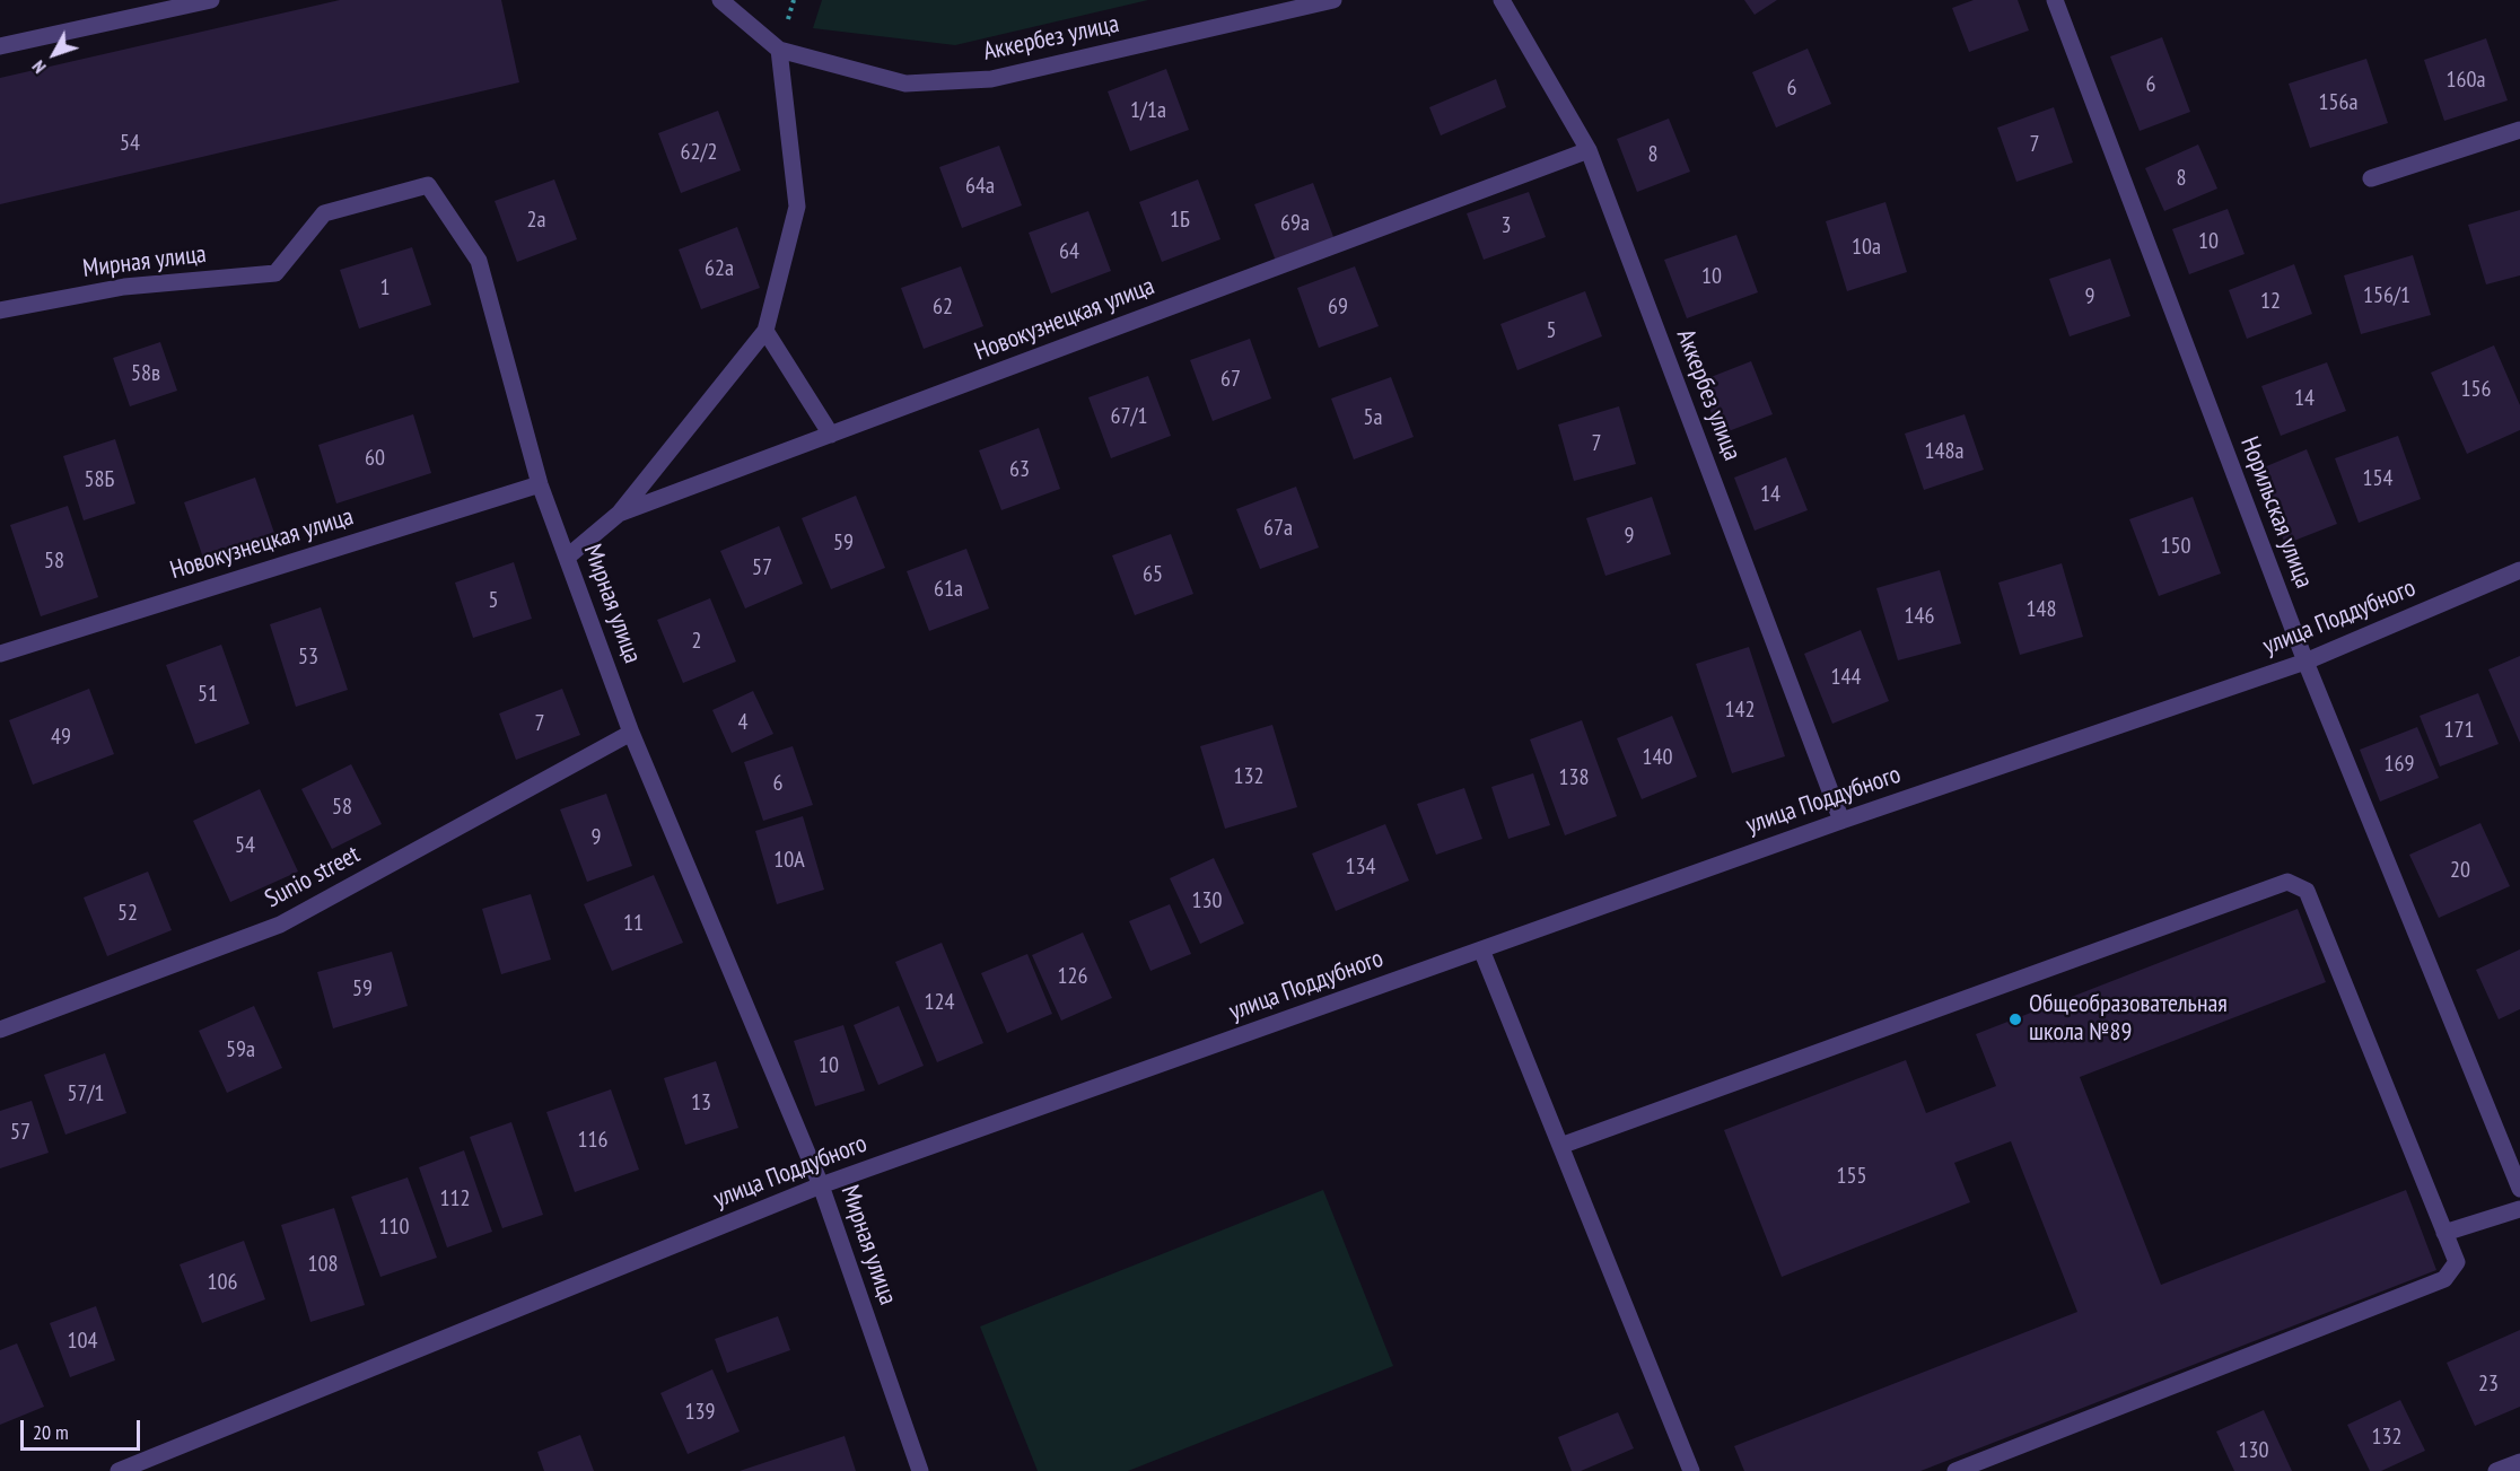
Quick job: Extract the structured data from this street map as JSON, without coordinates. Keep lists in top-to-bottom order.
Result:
{
  "streets": {
    "street": [
      "Аккербез улица",
      "Мирная улица",
      "Новокузнецкая улица",
      "Норильская улица",
      "улица Поддубного",
      "Sunio street"
    ]
  },
  "crossings": [
    ["Аккербез улица", "Новокузнецкая улица"],
    ["Аккербез улица", "улица Поддубного"],
    ["Мирная улица", "Новокузнецкая улица"],
    ["Мирная улица", "улица Поддубного"],
    ["Мирная улица", "Sunio street"],
    ["Норильская улица", "улица Поддубного"]
  ],
  "places": ["Общеобразовательная школа №89"],
  "house_numbers": [
    "160а",
    "6",
    "6",
    "156а",
    "1/1а",
    "54",
    "7",
    "62/2",
    "8",
    "8",
    "64а",
    "2а",
    "1Б",
    "69а",
    "3",
    "10",
    "10а",
    "64",
    "62а",
    "10",
    "1",
    "156/1",
    "9",
    "12",
    "62",
    "69",
    "5",
    "58в",
    "67",
    "156",
    "14",
    "67/1",
    "5а",
    "7",
    "148а",
    "60",
    "63",
    "154",
    "58Б",
    "14",
    "67а",
    "9",
    "59",
    "150",
    "58",
    "57",
    "65",
    "61а",
    "5",
    "148",
    "146",
    "2",
    "53",
    "144",
    "51",
    "142",
    "4",
    "7",
    "171",
    "49",
    "140",
    "169",
    "132",
    "138",
    "6",
    "58",
    "9",
    "54",
    "10А",
    "134",
    "20",
    "130",
    "52",
    "11",
    "126",
    "59",
    "124",
    "59а",
    "10",
    "57/1",
    "13",
    "57",
    "116",
    "155",
    "112",
    "110",
    "108",
    "106",
    "104",
    "23",
    "139",
    "132",
    "130"
  ],
  "scale_bar": "20 m",
  "north": "bottom left"
}
